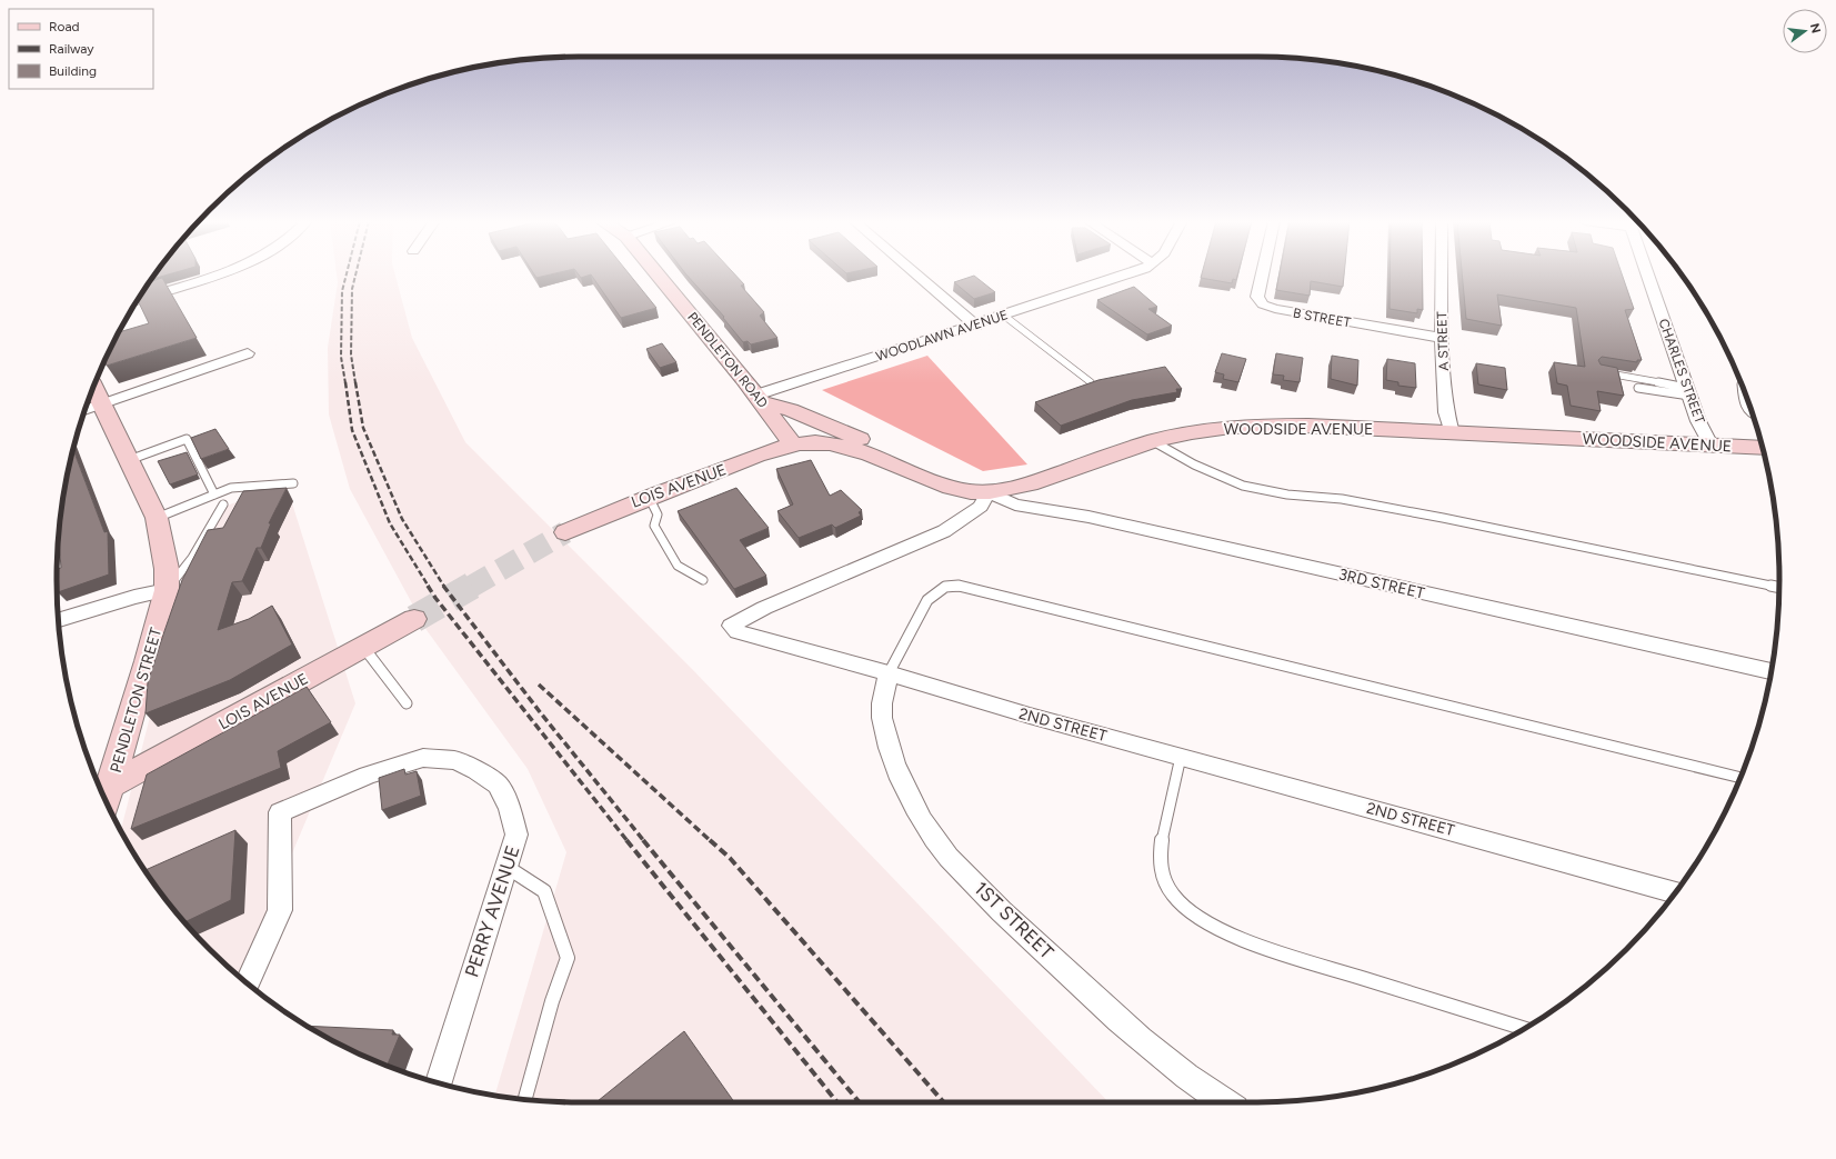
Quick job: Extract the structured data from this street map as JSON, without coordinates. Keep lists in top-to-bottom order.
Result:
{
  "streets": {
    "street": [
      "B STREET",
      "WOODLAWN AVENUE",
      "A STREET",
      "PENDLETON ROAD",
      "CHARLES STREET",
      "WOODSIDE AVENUE",
      "LOIS AVENUE",
      "3RD STREET",
      "PENDLETON STREET",
      "2ND STREET",
      "PERRY AVENUE",
      "1ST STREET"
    ]
  },
  "crossings": [
    ["B STREET", "A STREET"],
    ["WOODLAWN AVENUE", "PENDLETON ROAD"],
    ["A STREET", "WOODSIDE AVENUE"],
    ["PENDLETON ROAD", "WOODSIDE AVENUE"],
    ["PENDLETON ROAD", "LOIS AVENUE"],
    ["CHARLES STREET", "WOODSIDE AVENUE"],
    ["WOODSIDE AVENUE", "LOIS AVENUE"],
    ["WOODSIDE AVENUE", "3RD STREET"],
    ["WOODSIDE AVENUE", "2ND STREET"],
    ["LOIS AVENUE", "PENDLETON STREET"],
    ["3RD STREET", "2ND STREET"],
    ["2ND STREET", "1ST STREET"]
  ],
  "legend": ["Road", "Railway", "Building"],
  "north": "right"
}
